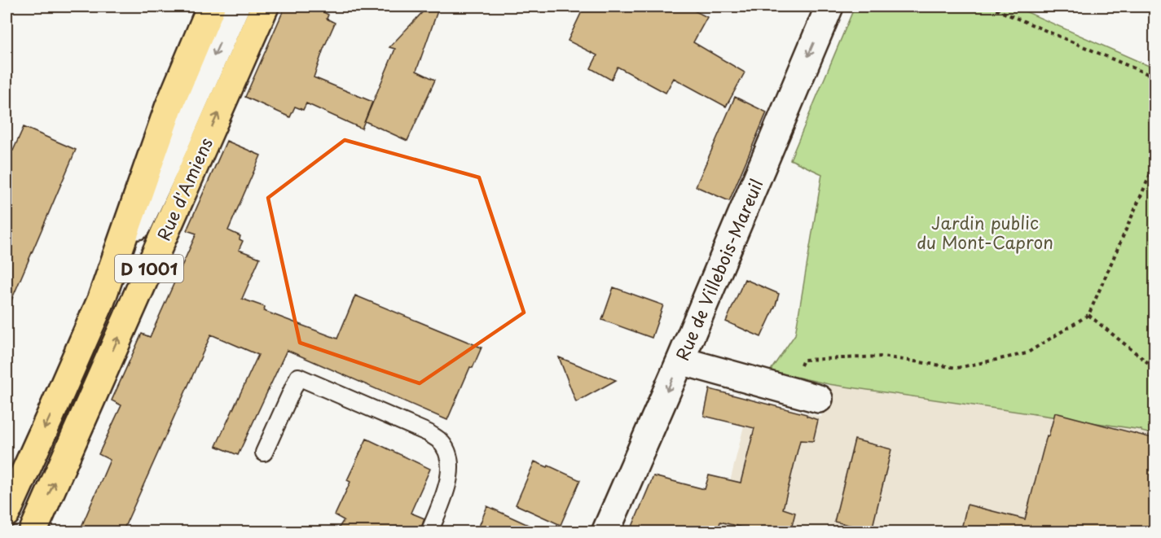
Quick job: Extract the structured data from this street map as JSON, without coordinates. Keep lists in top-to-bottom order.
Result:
{
  "streets": {
    "main road": ["Rue d'Amiens", "D 1001"],
    "street": ["Rue de Villebois-Mareuil"]
  },
  "one_way": ["Rue de Villebois-Mareuil"],
  "parks": ["Jardin public du Mont-Capron"]
}
